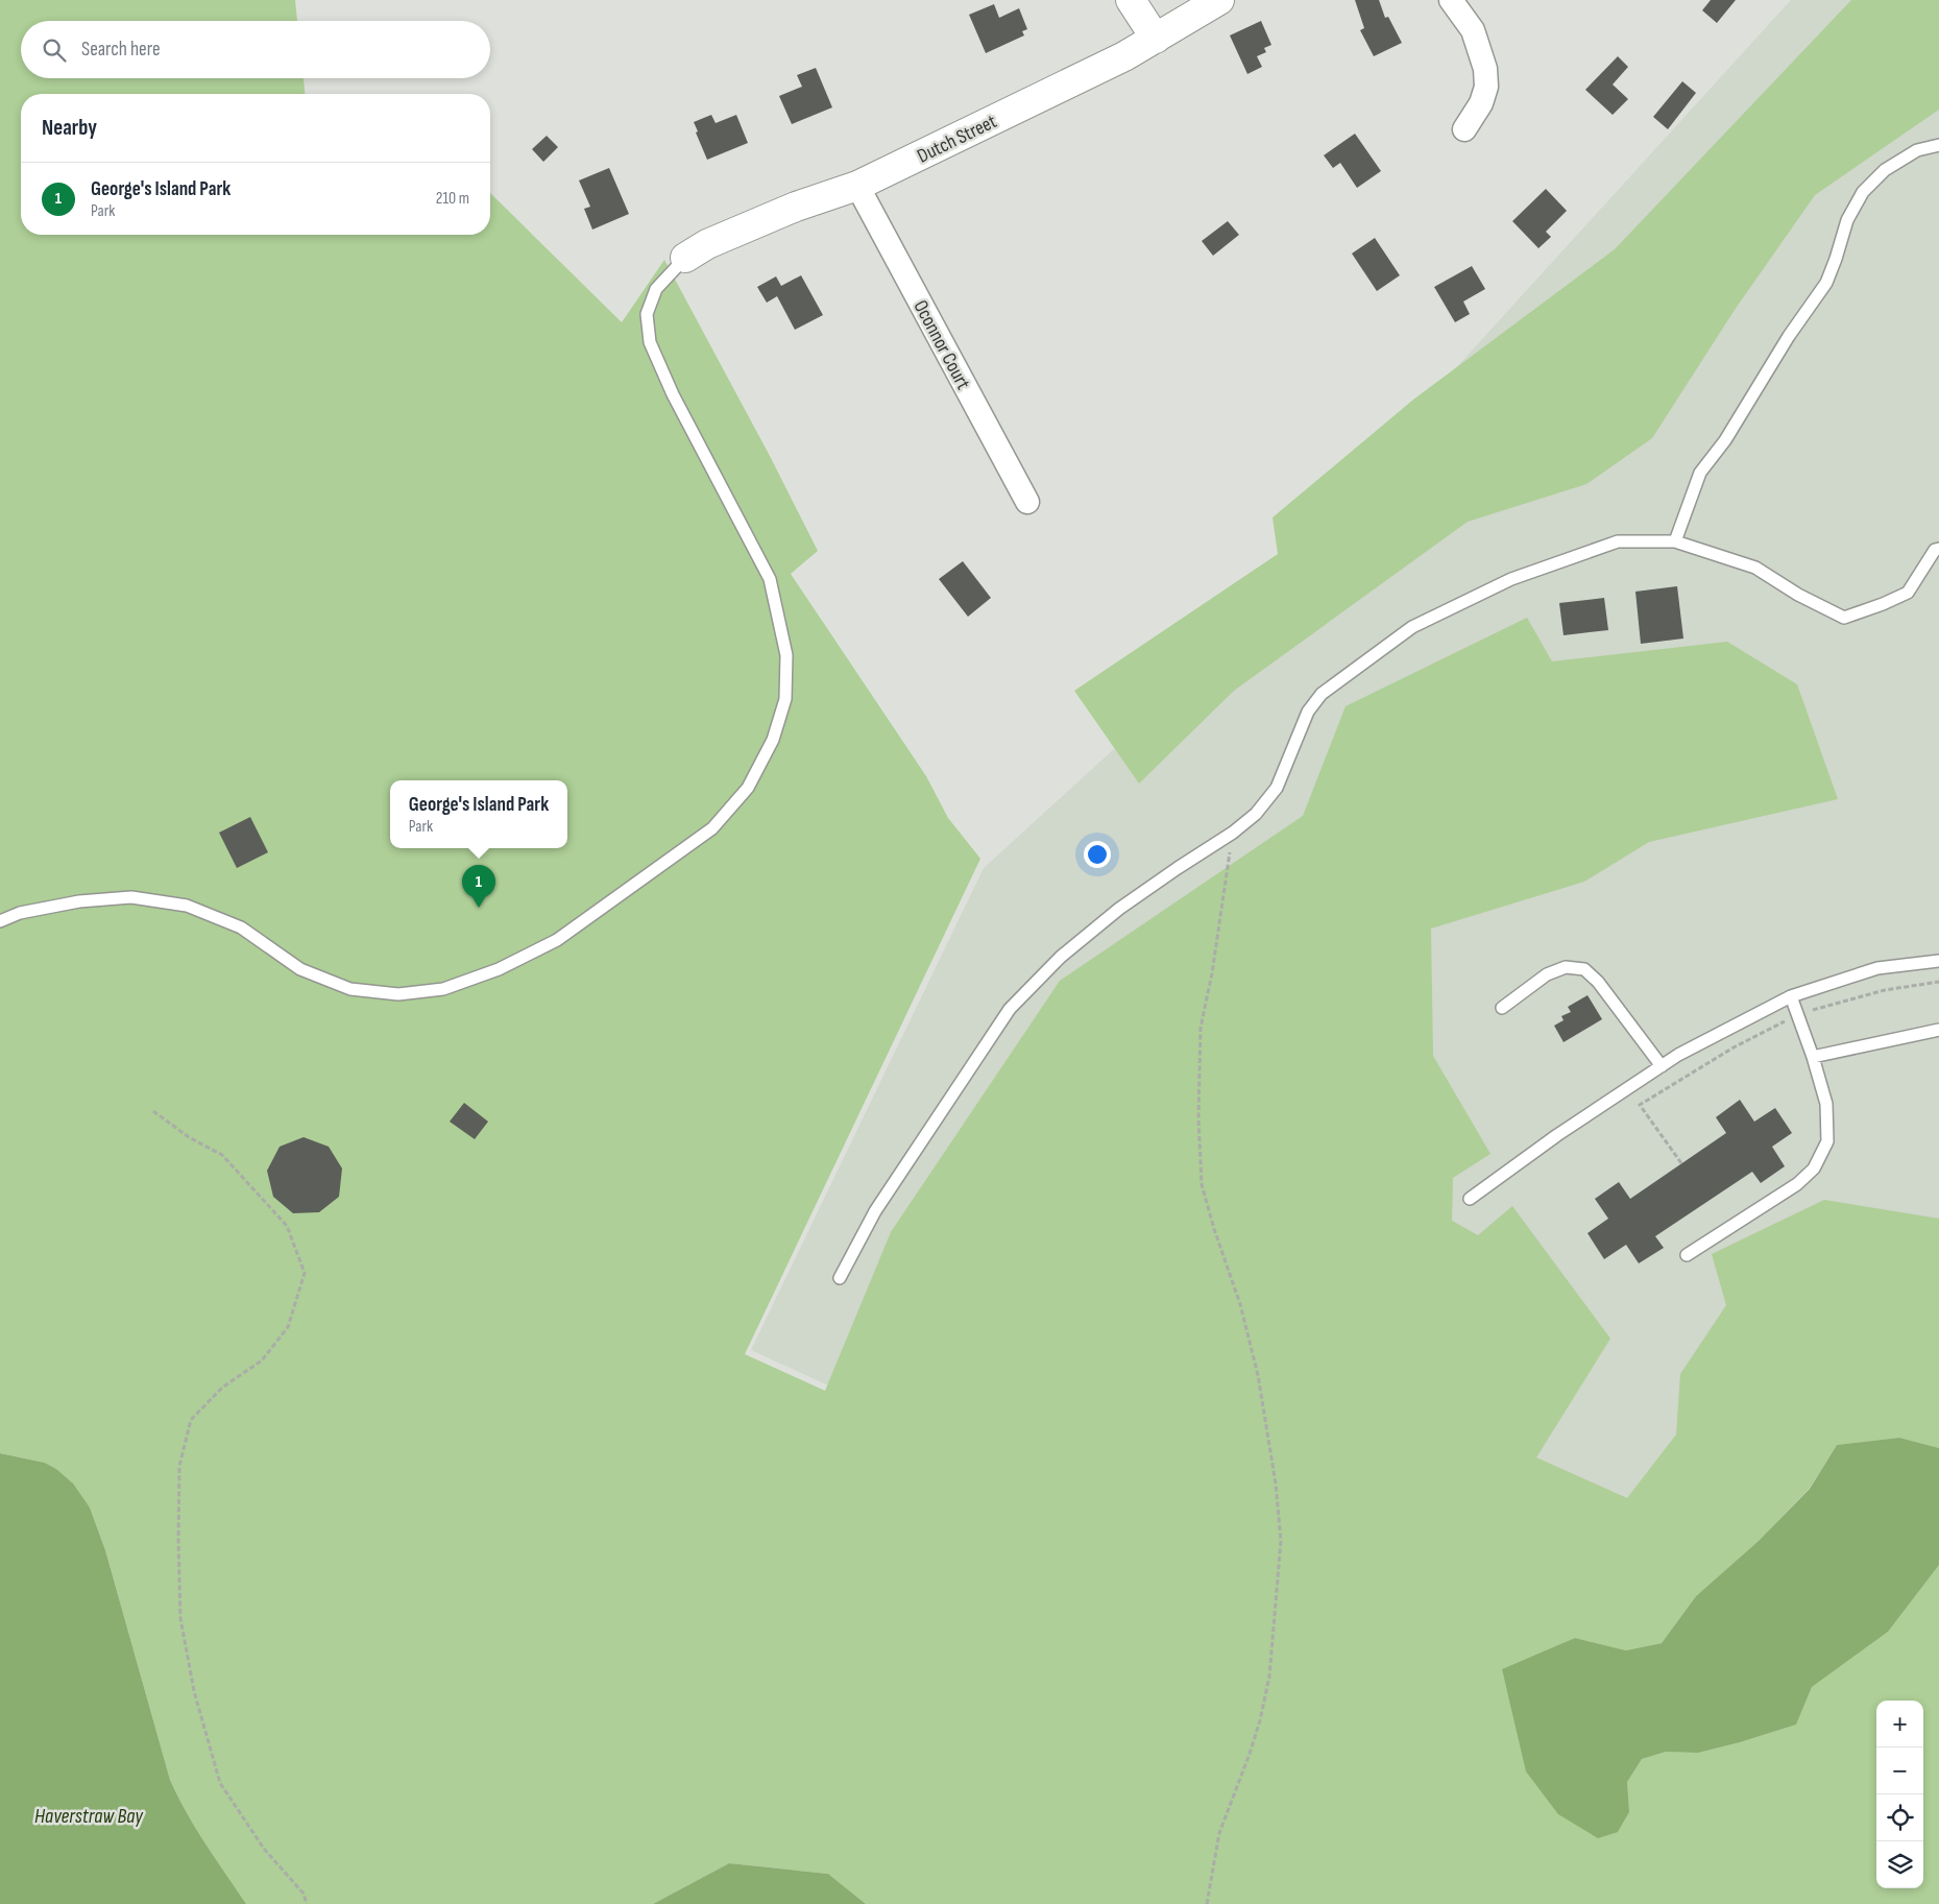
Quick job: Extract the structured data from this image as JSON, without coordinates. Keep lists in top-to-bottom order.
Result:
{
  "streets": {
    "street": ["Dutch Street", "Oconnor Court"]
  },
  "crossings": [
    ["Dutch Street", "Oconnor Court"]
  ],
  "water": ["Haverstraw Bay"],
  "page": {
    "search": "Search here",
    "heading": "Nearby",
    "list": [
      {
        "mark": "1",
        "name": "George's Island Park",
        "note": "Park",
        "value": "210 m"
      }
    ],
    "popup": ["George's Island Park", "Park"],
    "pins": "1",
    "map_buttons": ["+", "−"]
  }
}
